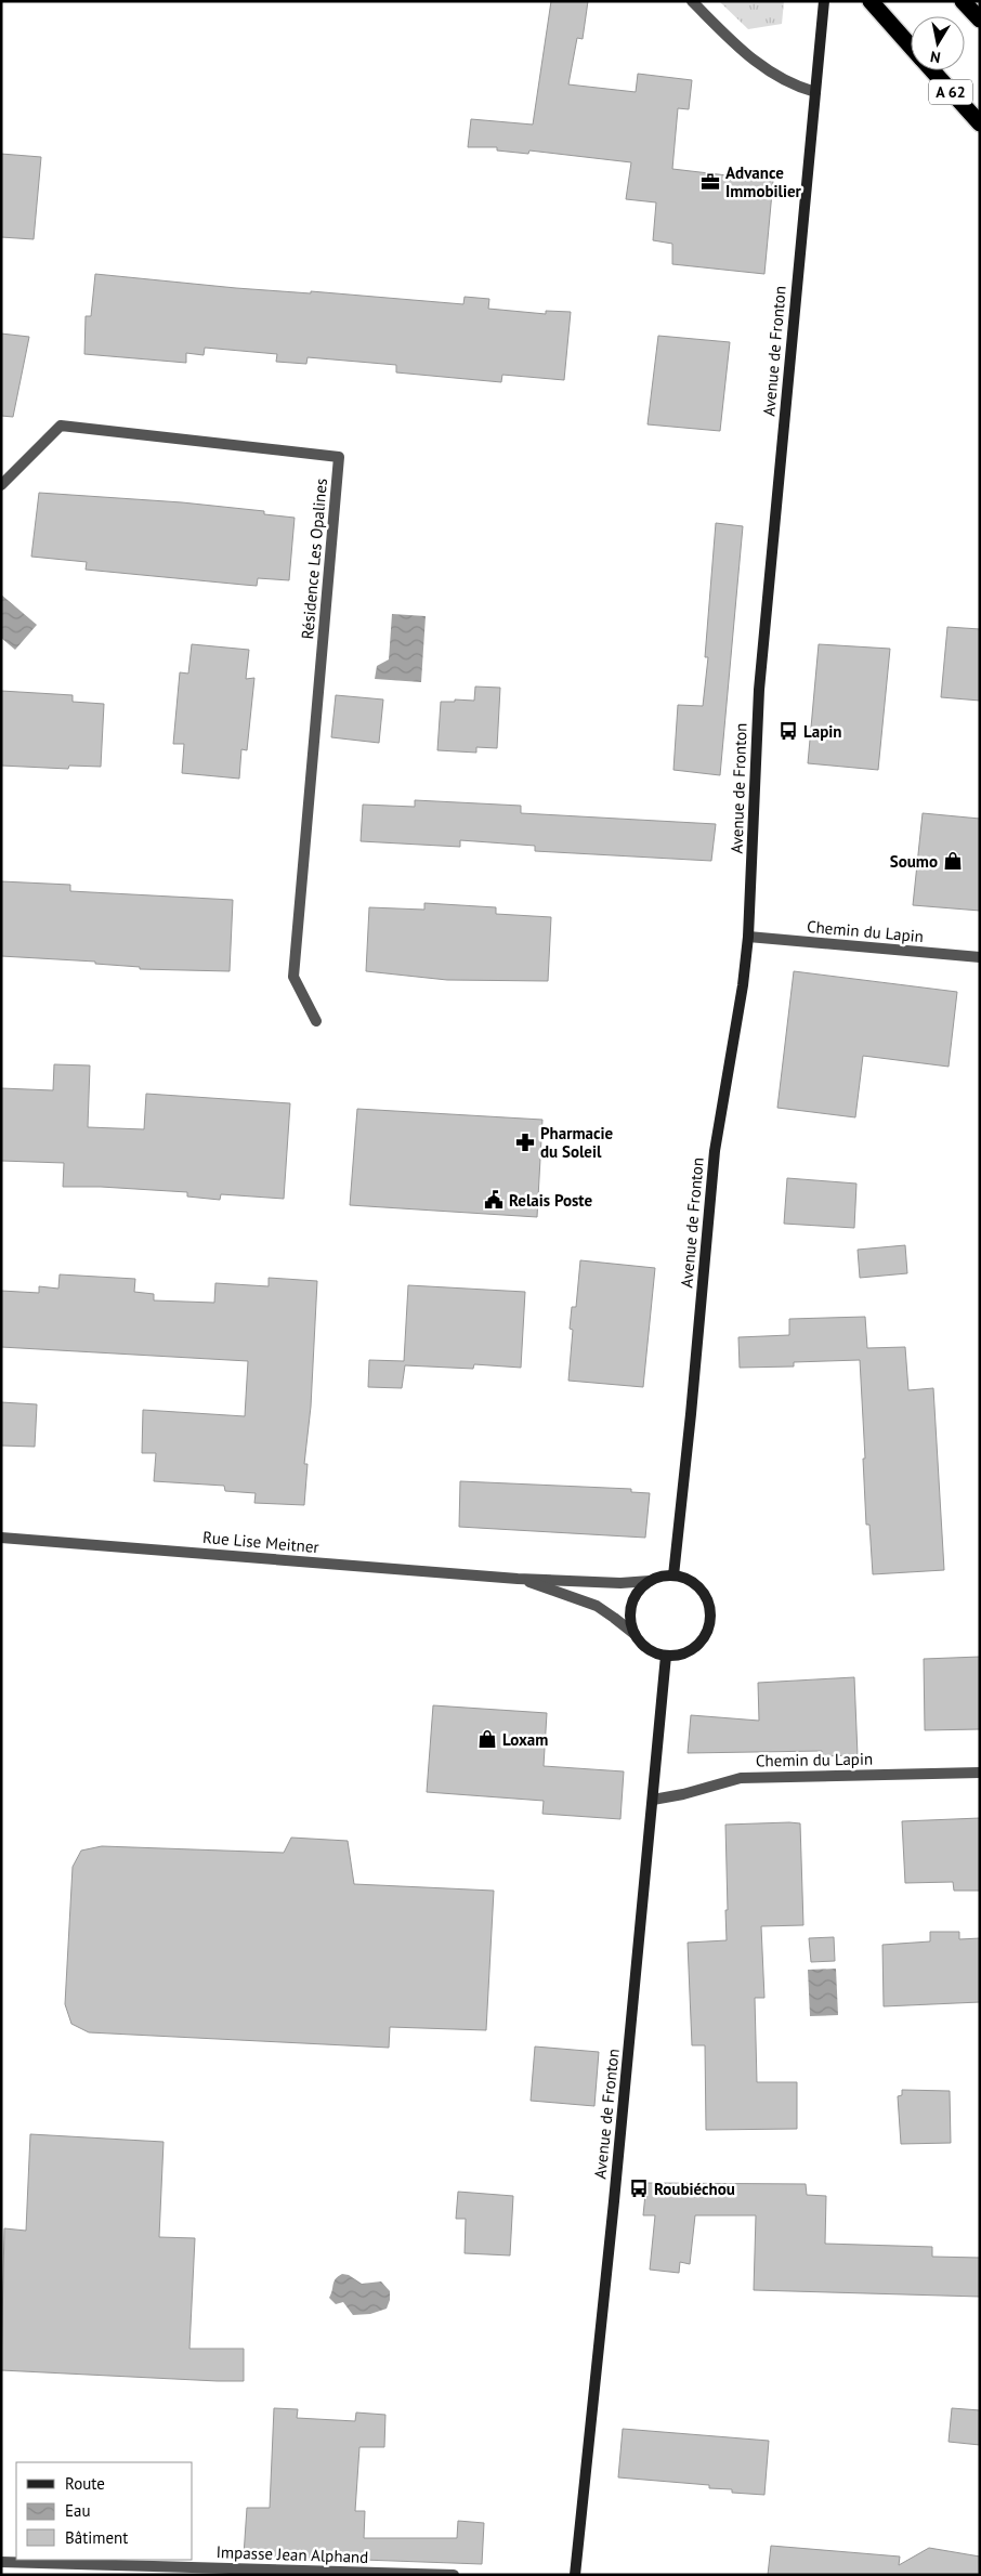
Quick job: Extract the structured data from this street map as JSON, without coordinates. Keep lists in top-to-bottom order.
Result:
{
  "streets": {
    "highway": ["A 62"],
    "main road": ["Avenue de Fronton"],
    "street": [
      "Résidence Les Opalines",
      "Chemin du Lapin",
      "Rue Lise Meitner",
      "Impasse Jean Alphand"
    ]
  },
  "crossings": [
    ["Avenue de Fronton", "Chemin du Lapin"],
    ["Avenue de Fronton", "Rue Lise Meitner"]
  ],
  "places": {
    "office": ["Advance Immobilier"],
    "bus stop": ["Lapin", "Roubiéchou"],
    "shop": ["Soumo", "Loxam"],
    "pharmacy": ["Pharmacie du Soleil"],
    "public building": ["Relais Poste"]
  },
  "legend": ["Route", "Eau", "Bâtiment"],
  "north": "bottom"
}
